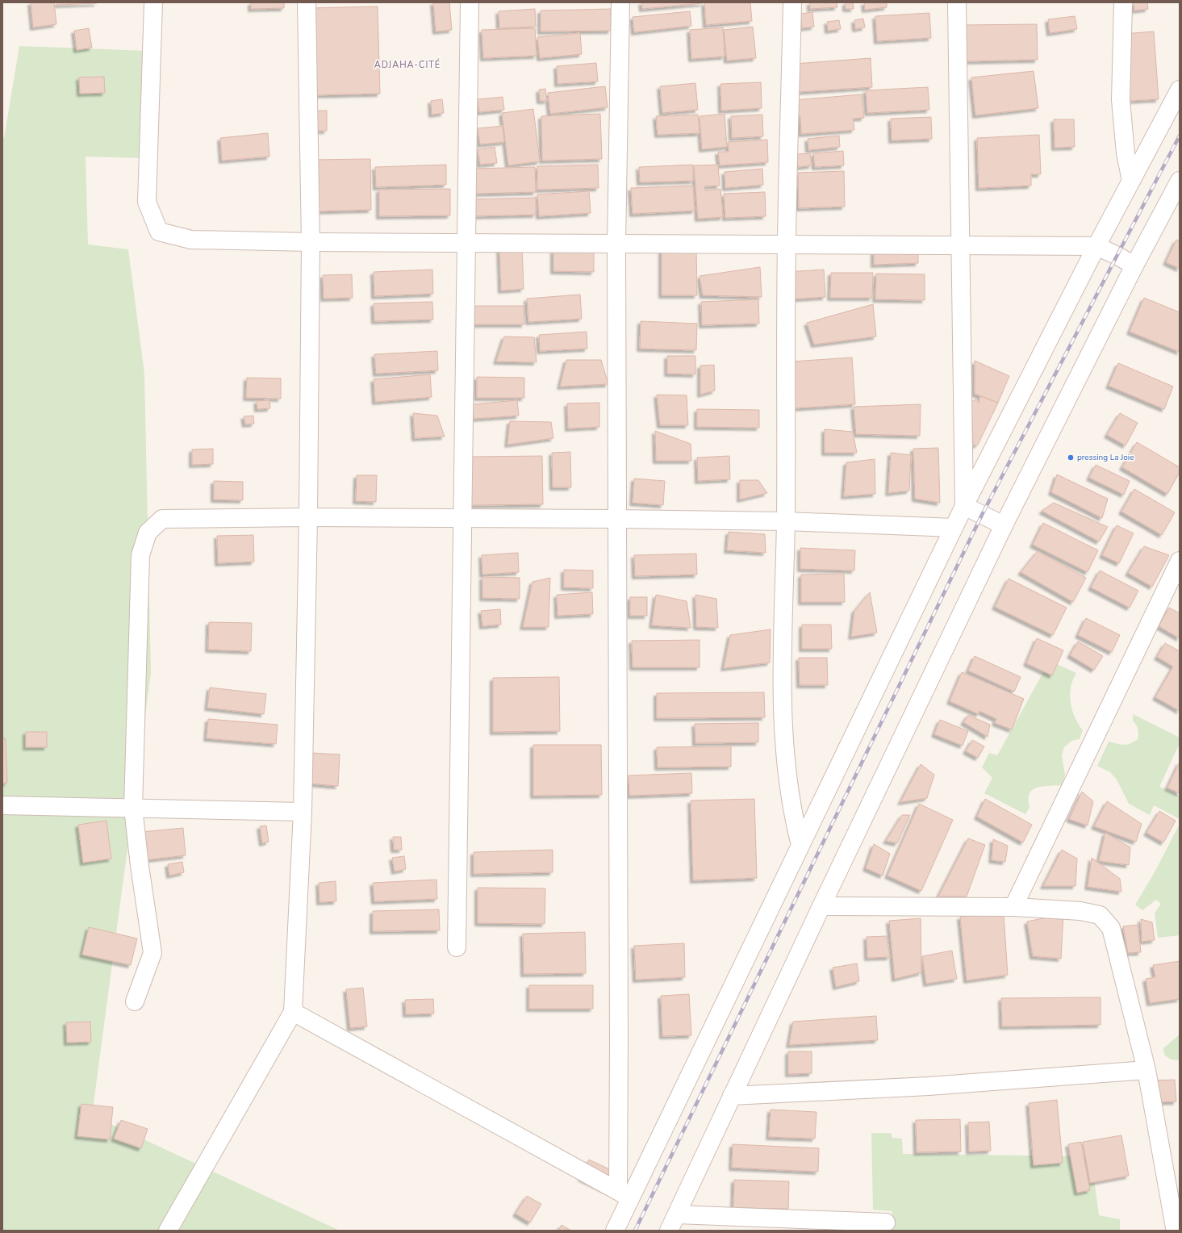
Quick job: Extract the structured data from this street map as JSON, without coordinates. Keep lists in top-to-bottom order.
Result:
{
  "districts": ["ADJAHA-CITÉ"],
  "places": ["pressing La Joie"]
}
